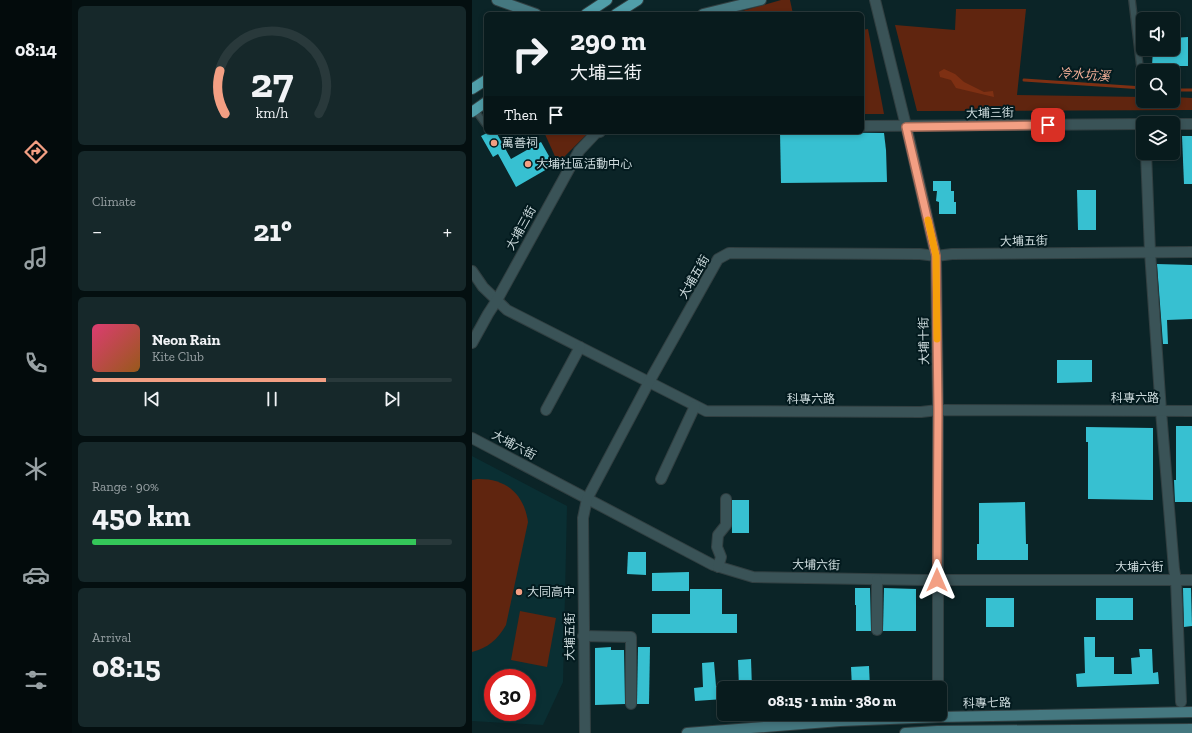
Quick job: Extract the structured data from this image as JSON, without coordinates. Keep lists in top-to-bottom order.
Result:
{
  "streets": {
    "street": [
      "大埔三街",
      "大埔五街",
      "大埔十街",
      "科專六路",
      "大埔六街",
      "科專七路"
    ]
  },
  "crossings": [
    ["大埔三街", "大埔十街"],
    ["大埔三街", "科專六路"],
    ["大埔五街", "大埔十街"],
    ["大埔五街", "科專六路"],
    ["大埔五街", "大埔六街"],
    ["大埔十街", "科專六路"],
    ["大埔十街", "大埔六街"]
  ],
  "water": ["冷水坑溪"],
  "places": ["萬善祠", "大埔社區活動中心", "大同高中"],
  "page": {
    "tabs": "08:14",
    "turn": ["290 m", "大埔三街"],
    "then": "Then",
    "tile": [
      "Climate",
      ["Range · 90%", "450 km"],
      ["Arrival", "08:15"]
    ],
    "heat": ["−", "21°", "+"],
    "song": ["Neon Rain", "Kite Club"],
    "limit": "30",
    "trip": "08:15 · 1 min · 380 m",
    "gauge": ["27", "km/h"]
  }
}
